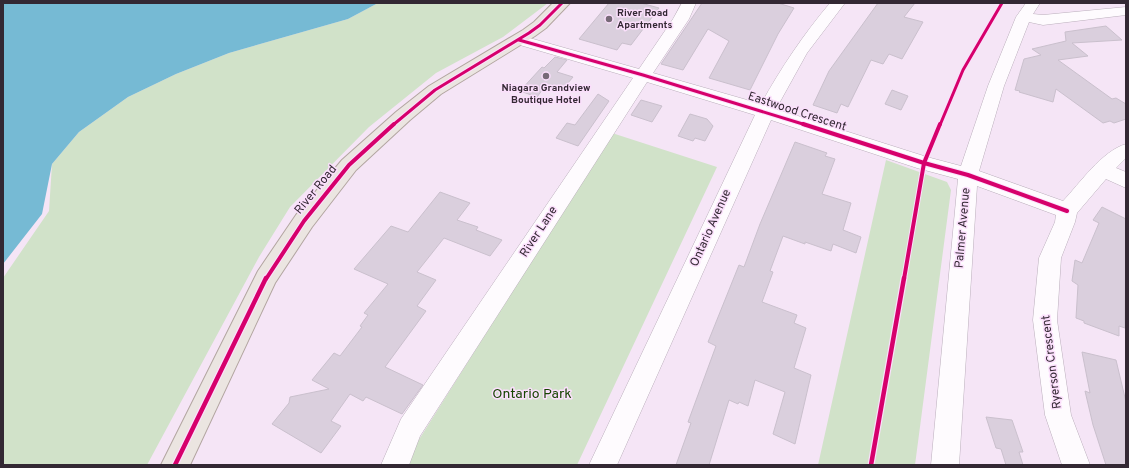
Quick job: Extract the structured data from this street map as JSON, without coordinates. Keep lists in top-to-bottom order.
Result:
{
  "streets": {
    "main road": ["River Road"],
    "street": [
      "Eastwood Crescent",
      "Ontario Avenue",
      "Palmer Avenue",
      "River Lane",
      "Ryerson Crescent"
    ]
  },
  "crossings": [
    ["Eastwood Crescent", "River Road"],
    ["Eastwood Crescent", "Ontario Avenue"],
    ["Eastwood Crescent", "Palmer Avenue"],
    ["Eastwood Crescent", "River Lane"],
    ["Eastwood Crescent", "Ryerson Crescent"]
  ],
  "parks": ["Ontario Park"],
  "places": ["River Road Apartments", "Niagara Grandview Boutique Hotel"]
}
